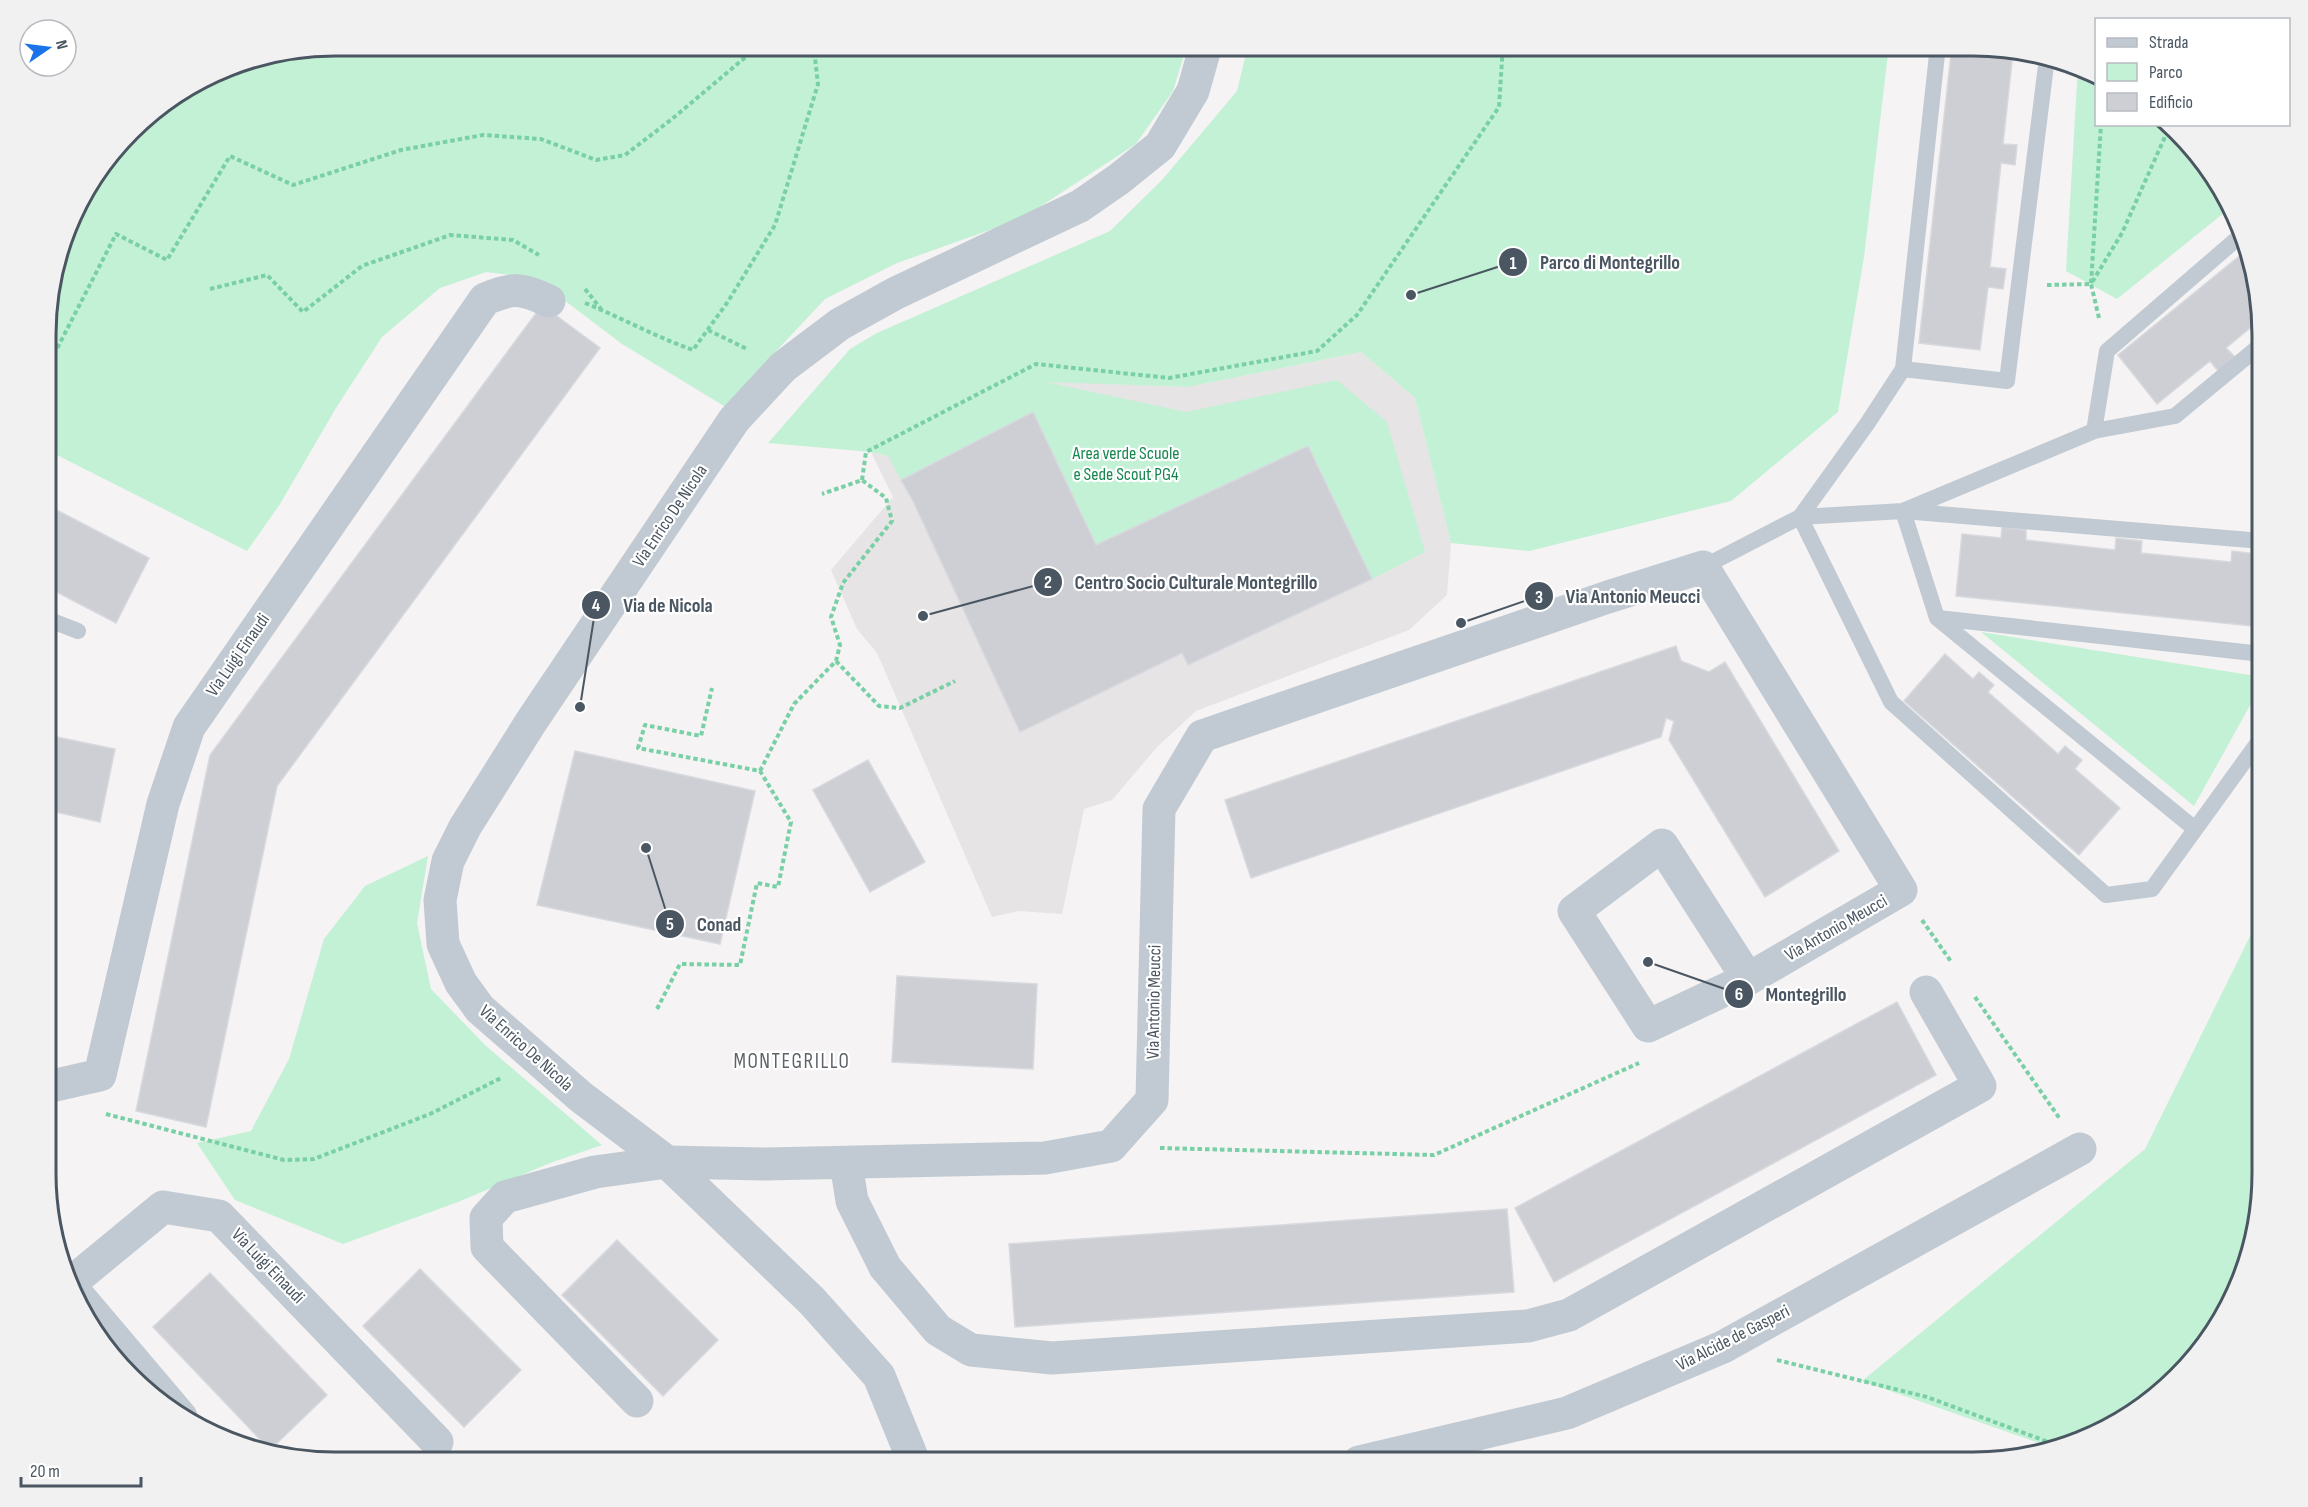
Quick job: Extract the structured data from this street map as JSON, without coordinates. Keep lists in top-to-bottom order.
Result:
{
  "streets": {
    "street": [
      "Via Enrico De Nicola",
      "Via Luigi Einaudi",
      "Via Antonio Meucci",
      "Via Alcide de Gasperi"
    ]
  },
  "districts": ["MONTEGRILLO"],
  "parks": ["Area verde Scuole e Sede Scout PG4"],
  "places": [
    "Parco di Montegrillo",
    "Centro Socio Culturale Montegrillo",
    "Via Antonio Meucci",
    "Via de Nicola",
    "Conad",
    "Montegrillo"
  ],
  "legend": ["Strada", "Parco", "Edificio"],
  "scale_bar": "20 m",
  "north": "right"
}
